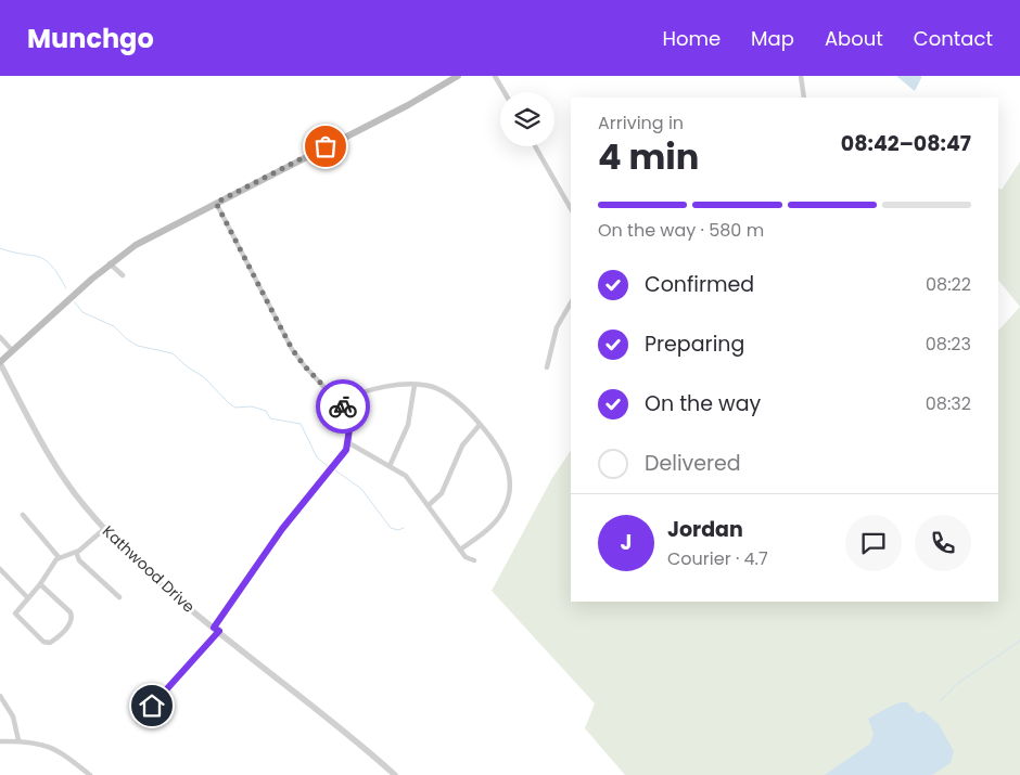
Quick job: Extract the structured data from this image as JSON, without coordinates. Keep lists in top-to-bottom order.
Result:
{
  "streets": {
    "street": ["Kathwood Drive"]
  },
  "page": {
    "header": "Munchgo",
    "nav": [
      "Home",
      "Map",
      "About",
      "Contact"
    ],
    "heading": ["4 min", "Arriving in", "08:42–08:47"],
    "panel": ["Jordan", "Courier · 4.7"],
    "bar": "On the way · 580 m",
    "list": [
      ["Confirmed", "08:22"],
      ["Preparing", "08:23"],
      ["On the way", "08:32"],
      "Delivered"
    ],
    "round": "J"
  }
}
